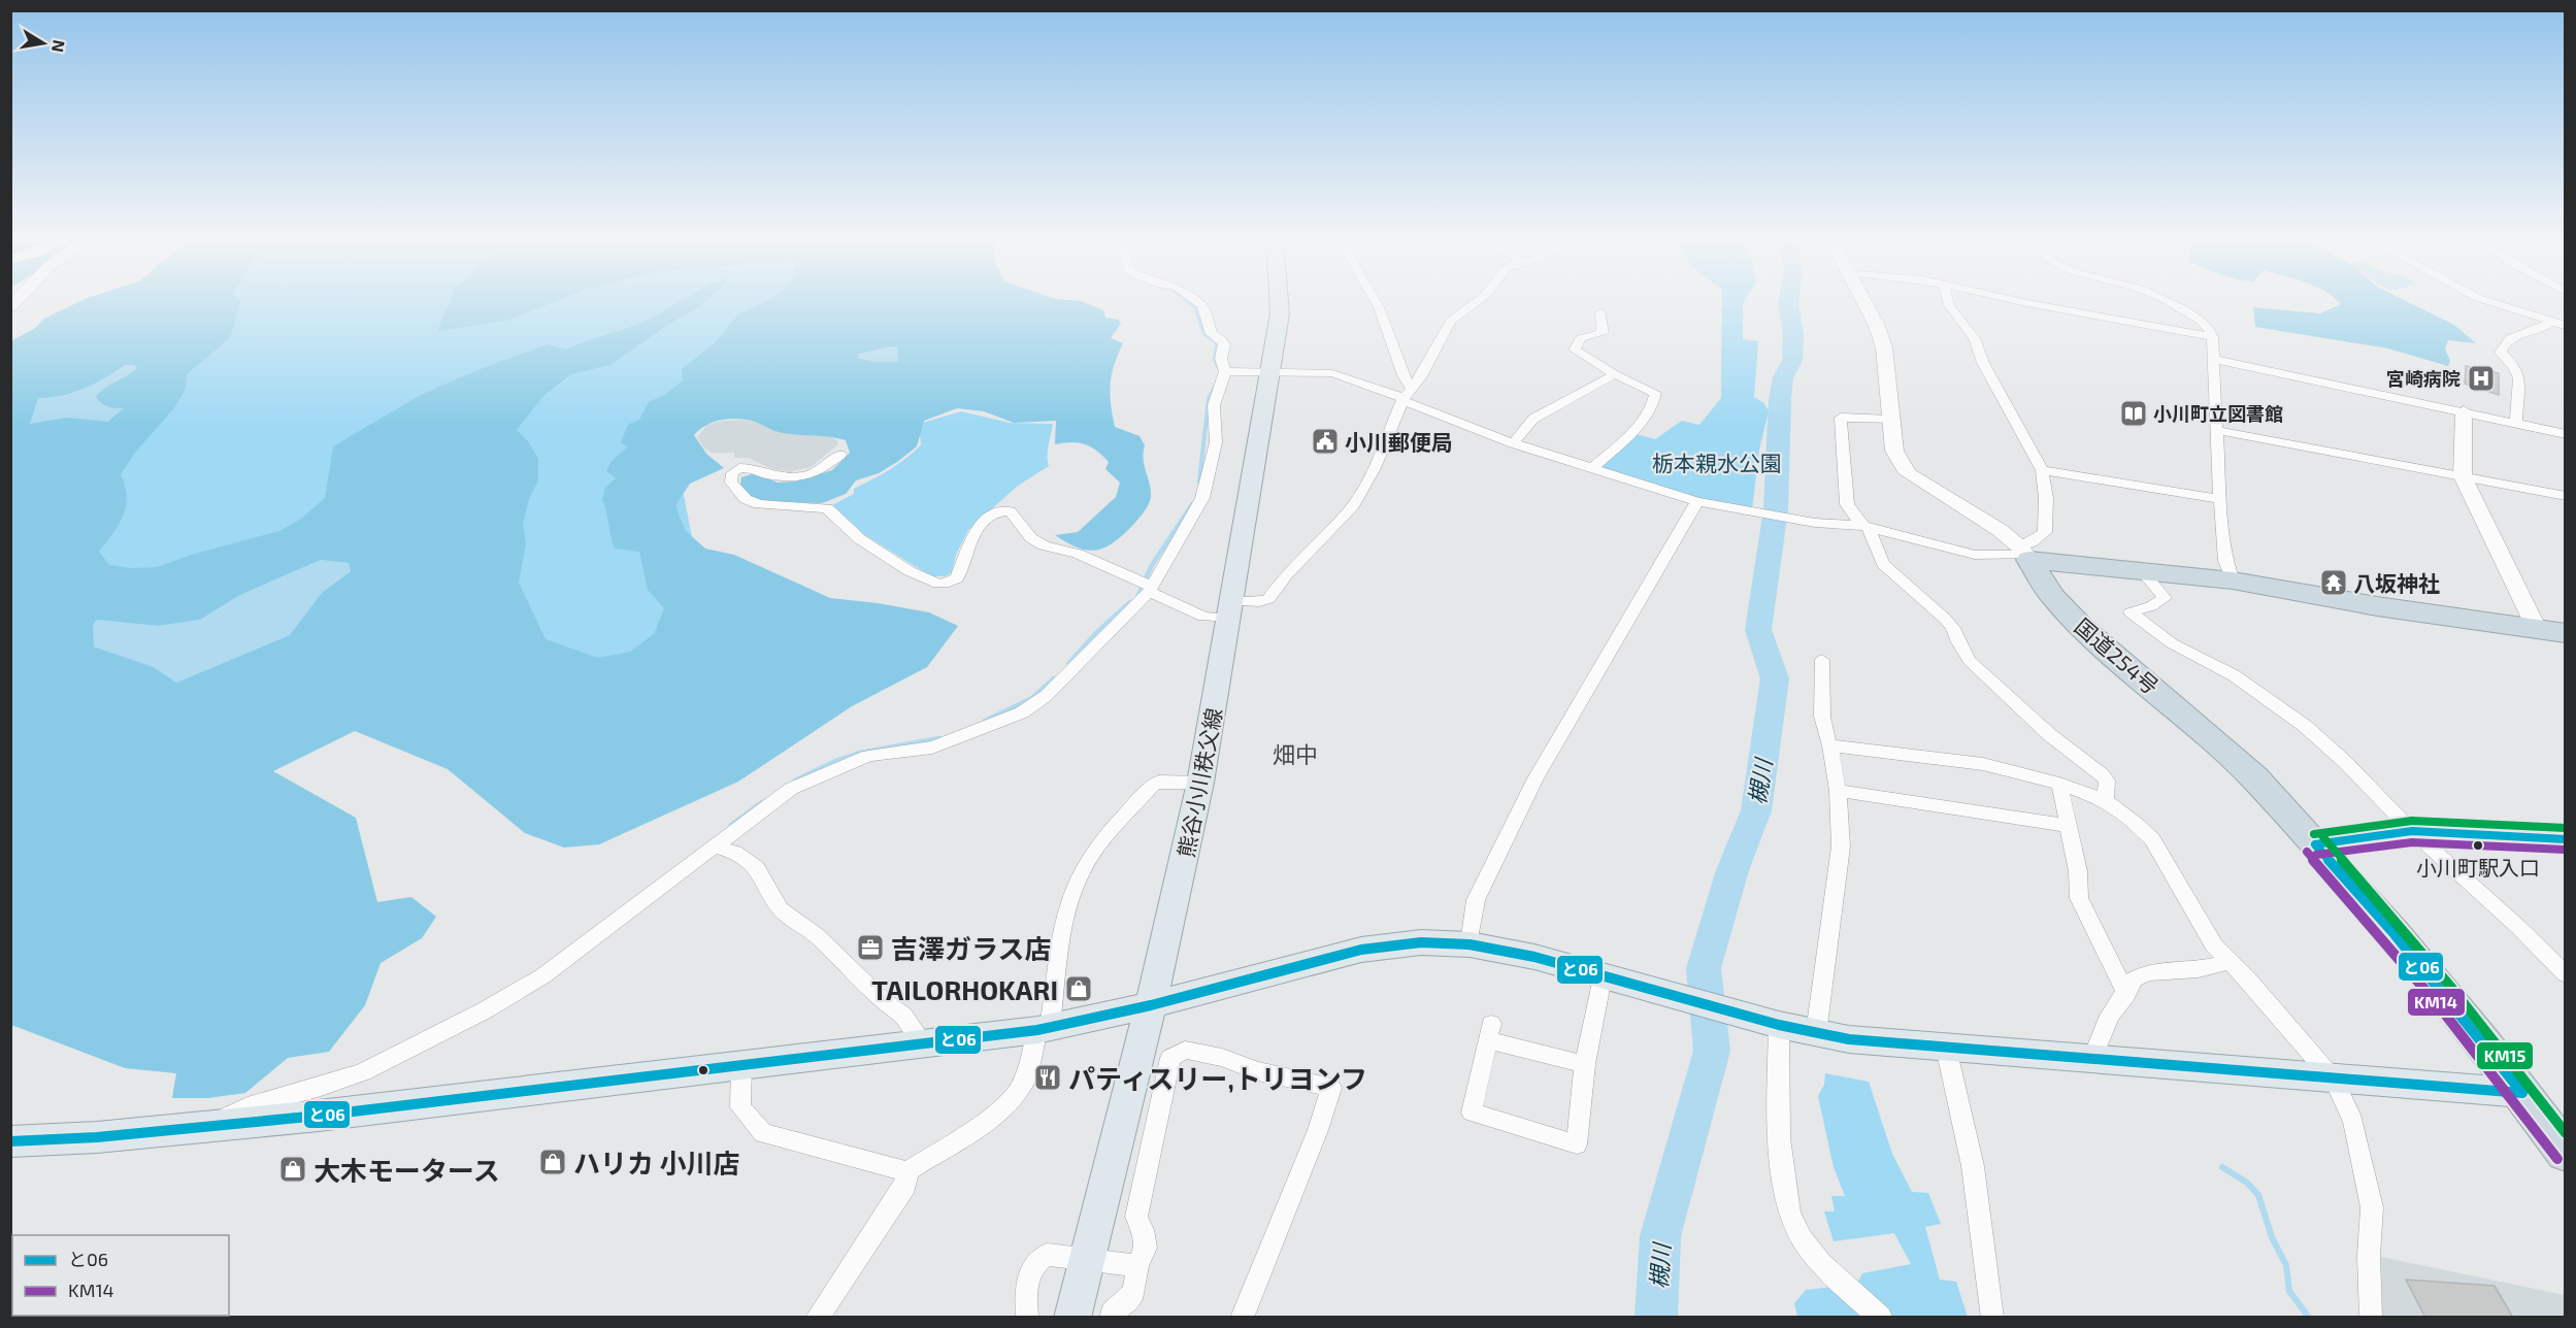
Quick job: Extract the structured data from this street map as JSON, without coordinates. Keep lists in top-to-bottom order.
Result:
{
  "streets": {
    "highway": ["国道254号"],
    "main road": ["熊谷小川秩父線"]
  },
  "districts": ["畑中"],
  "water": ["槻川"],
  "parks": ["栃本親水公園"],
  "places": {
    "hospital": ["宮崎病院"],
    "library": ["小川町立図書館"],
    "public building": ["小川郵便局"],
    "temple": ["八坂神社"],
    "other": ["小川町駅入口"],
    "office": ["吉澤ガラス店"],
    "shop": ["TAILORHOKARI", "ハリカ 小川店", "大木モータース"],
    "restaurant": ["パティスリー,トリヨンフ"]
  },
  "lines": ["transit line KM15", "transit line と06", "transit line KM14"],
  "legend": ["と06", "KM14"],
  "north": "right"
}
